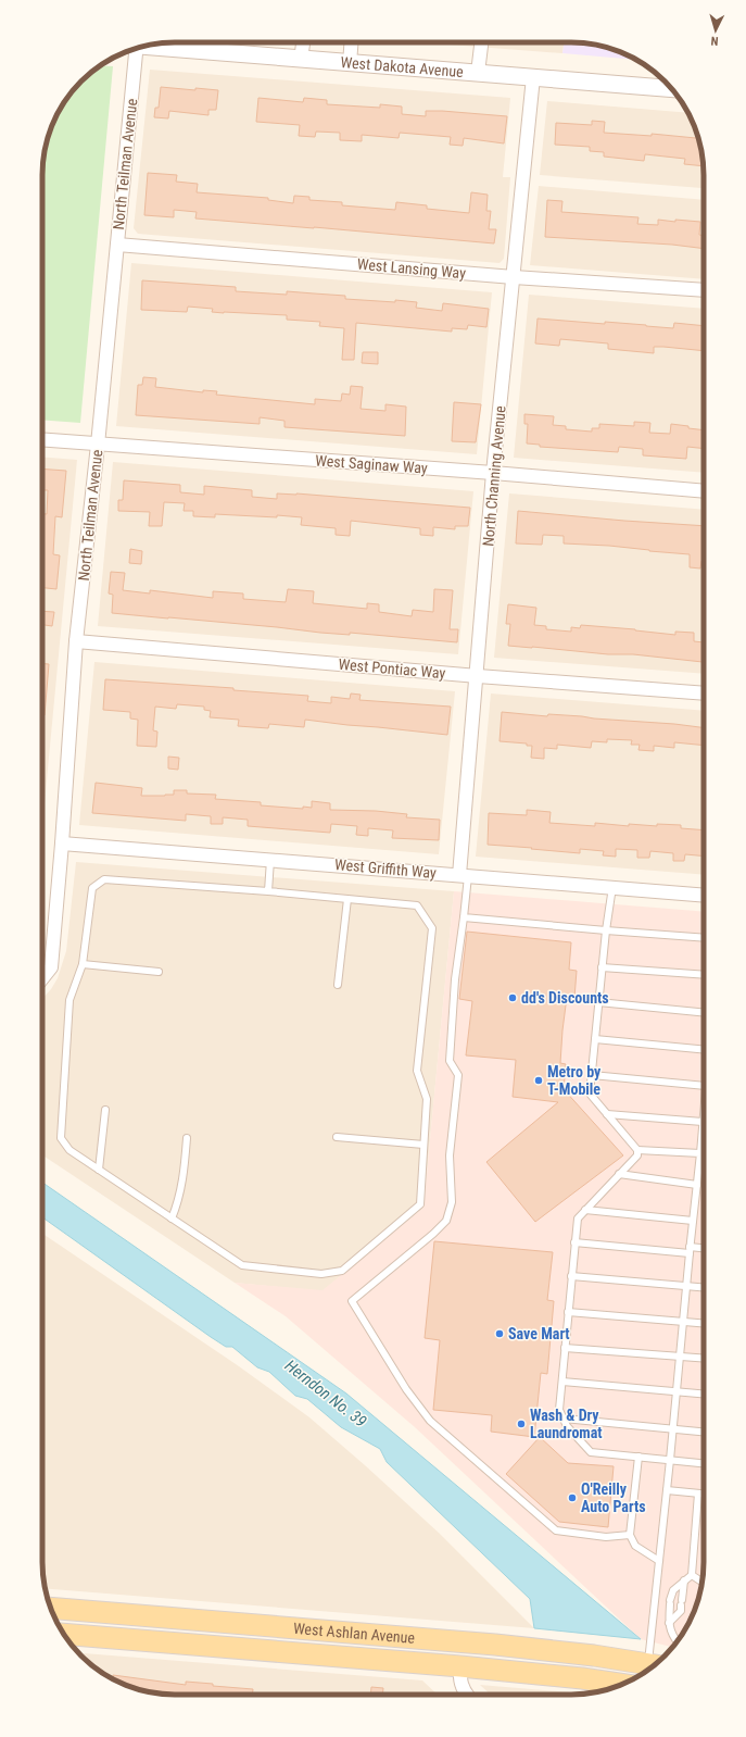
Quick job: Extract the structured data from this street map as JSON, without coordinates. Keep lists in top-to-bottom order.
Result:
{
  "streets": {
    "main road": ["West Ashlan Avenue"],
    "street": [
      "West Dakota Avenue",
      "North Teilman Avenue",
      "West Lansing Way",
      "West Saginaw Way",
      "North Channing Avenue",
      "West Pontiac Way",
      "West Griffith Way"
    ]
  },
  "crossings": [
    ["West Dakota Avenue", "North Channing Avenue"],
    ["North Teilman Avenue", "West Lansing Way"],
    ["North Teilman Avenue", "West Saginaw Way"],
    ["North Teilman Avenue", "West Pontiac Way"],
    ["North Teilman Avenue", "West Griffith Way"],
    ["West Lansing Way", "North Channing Avenue"],
    ["West Saginaw Way", "North Channing Avenue"],
    ["North Channing Avenue", "West Pontiac Way"],
    ["North Channing Avenue", "West Griffith Way"]
  ],
  "water": ["Herndon No. 39"],
  "places": [
    "dd's Discounts",
    "Metro by T-Mobile",
    "Save Mart",
    "Wash & Dry Laundromat",
    "O'Reilly Auto Parts"
  ],
  "north": "bottom"
}
